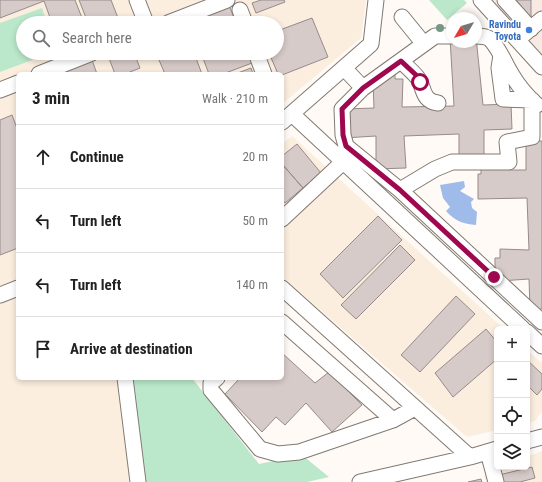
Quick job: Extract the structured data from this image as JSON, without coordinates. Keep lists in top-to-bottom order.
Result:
{
  "places": ["Ravindu Toyota"],
  "north": "bottom left",
  "page": {
    "search": "Search here",
    "heading": ["3 min", "Walk · 210 m"],
    "list": [
      ["Continue", "20 m"],
      ["Turn left", "50 m"],
      ["Turn left", "140 m"],
      "Arrive at destination"
    ],
    "map_buttons": ["+", "−"]
  }
}
